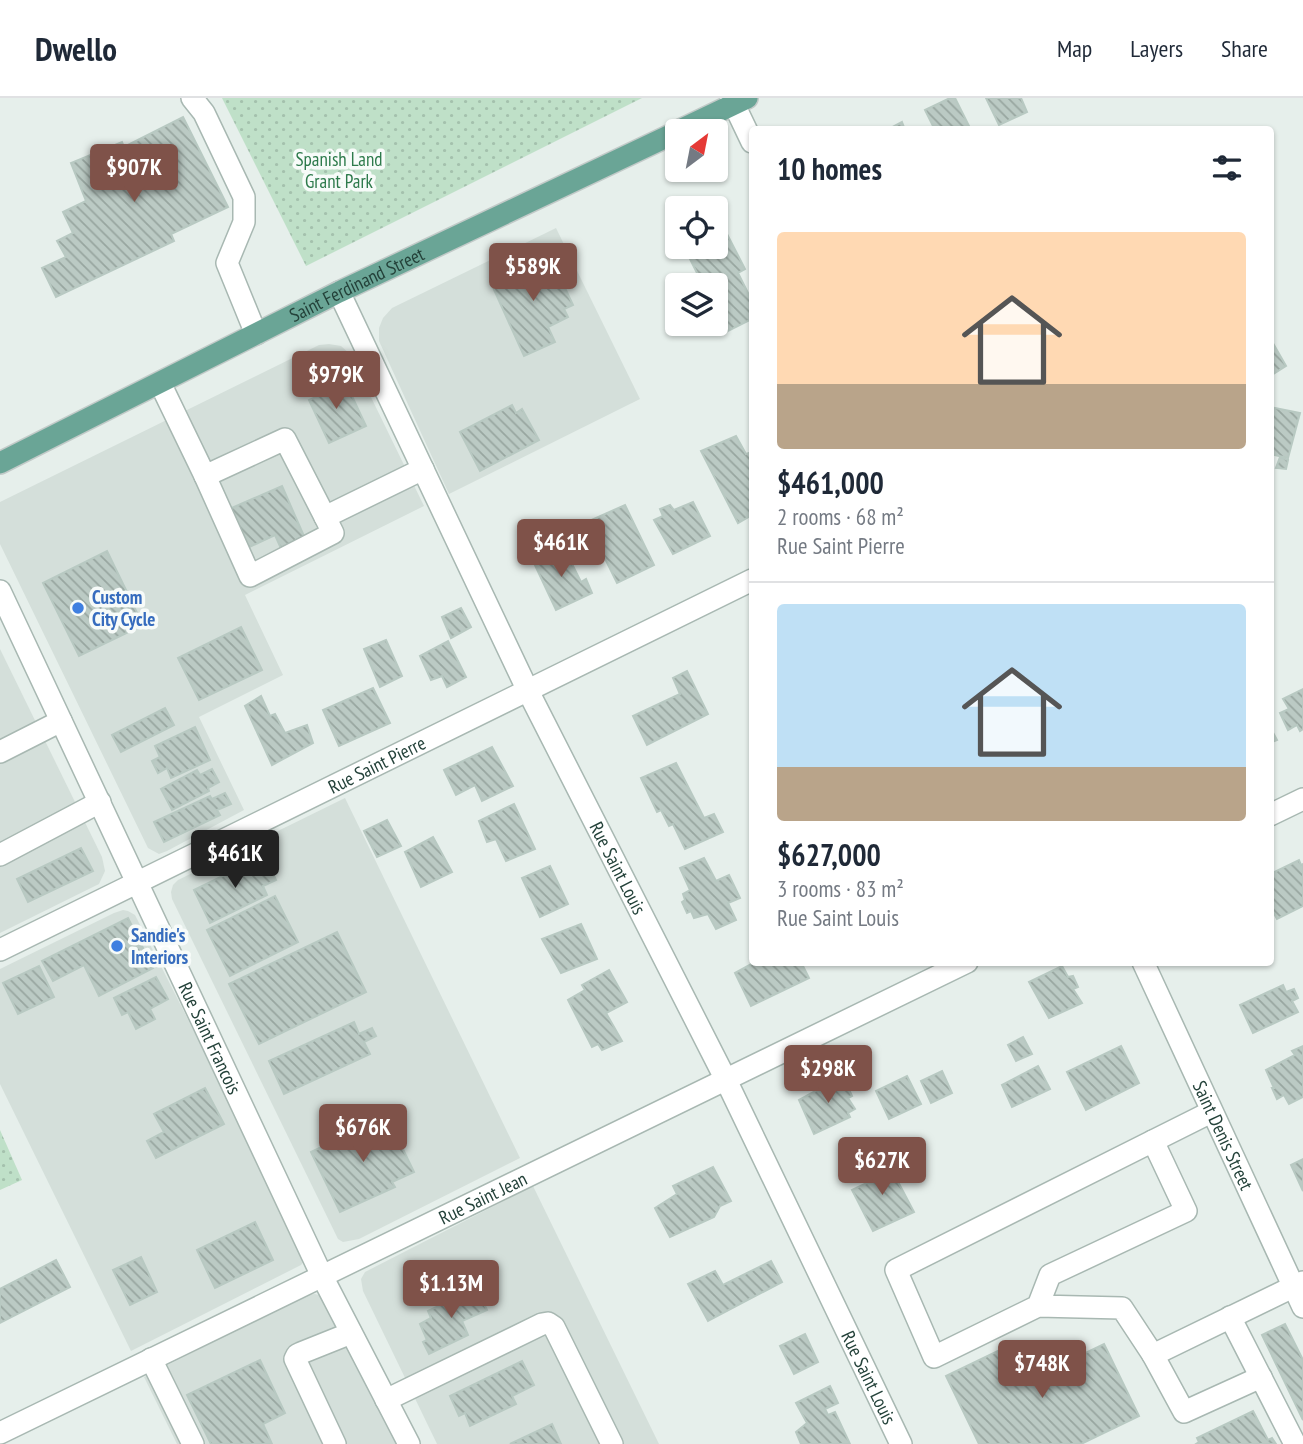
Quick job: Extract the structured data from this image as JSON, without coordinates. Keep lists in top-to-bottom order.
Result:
{
  "streets": {
    "main road": ["Saint Ferdinand Street"],
    "street": [
      "Rue Saint Pierre",
      "Rue Saint Louis",
      "Rue Saint Francois",
      "Saint Denis Street",
      "Rue Saint Jean"
    ]
  },
  "crossings": [
    ["Saint Ferdinand Street", "Rue Saint Louis"],
    ["Rue Saint Pierre", "Rue Saint Louis"],
    ["Rue Saint Pierre", "Rue Saint Francois"],
    ["Rue Saint Louis", "Rue Saint Jean"],
    ["Rue Saint Francois", "Rue Saint Jean"]
  ],
  "parks": ["Spanish Land Grant Park"],
  "places": ["Custom City Cycle", "Sandie's Interiors"],
  "north": "top right",
  "page": {
    "header": "Dwello",
    "nav": ["Map", "Layers", "Share"],
    "heading": "10 homes",
    "price": [
      "$907K",
      "$589K",
      "$979K",
      "$461K",
      "$461K",
      "$298K",
      "$676K",
      "$627K",
      "$1.13M",
      "$748K"
    ],
    "list": [
      {
        "name": "$461,000",
        "note": "2 rooms · 68 m² · Rue Saint Pierre"
      },
      {
        "name": "$627,000",
        "note": "3 rooms · 83 m² · Rue Saint Louis"
      }
    ]
  }
}
